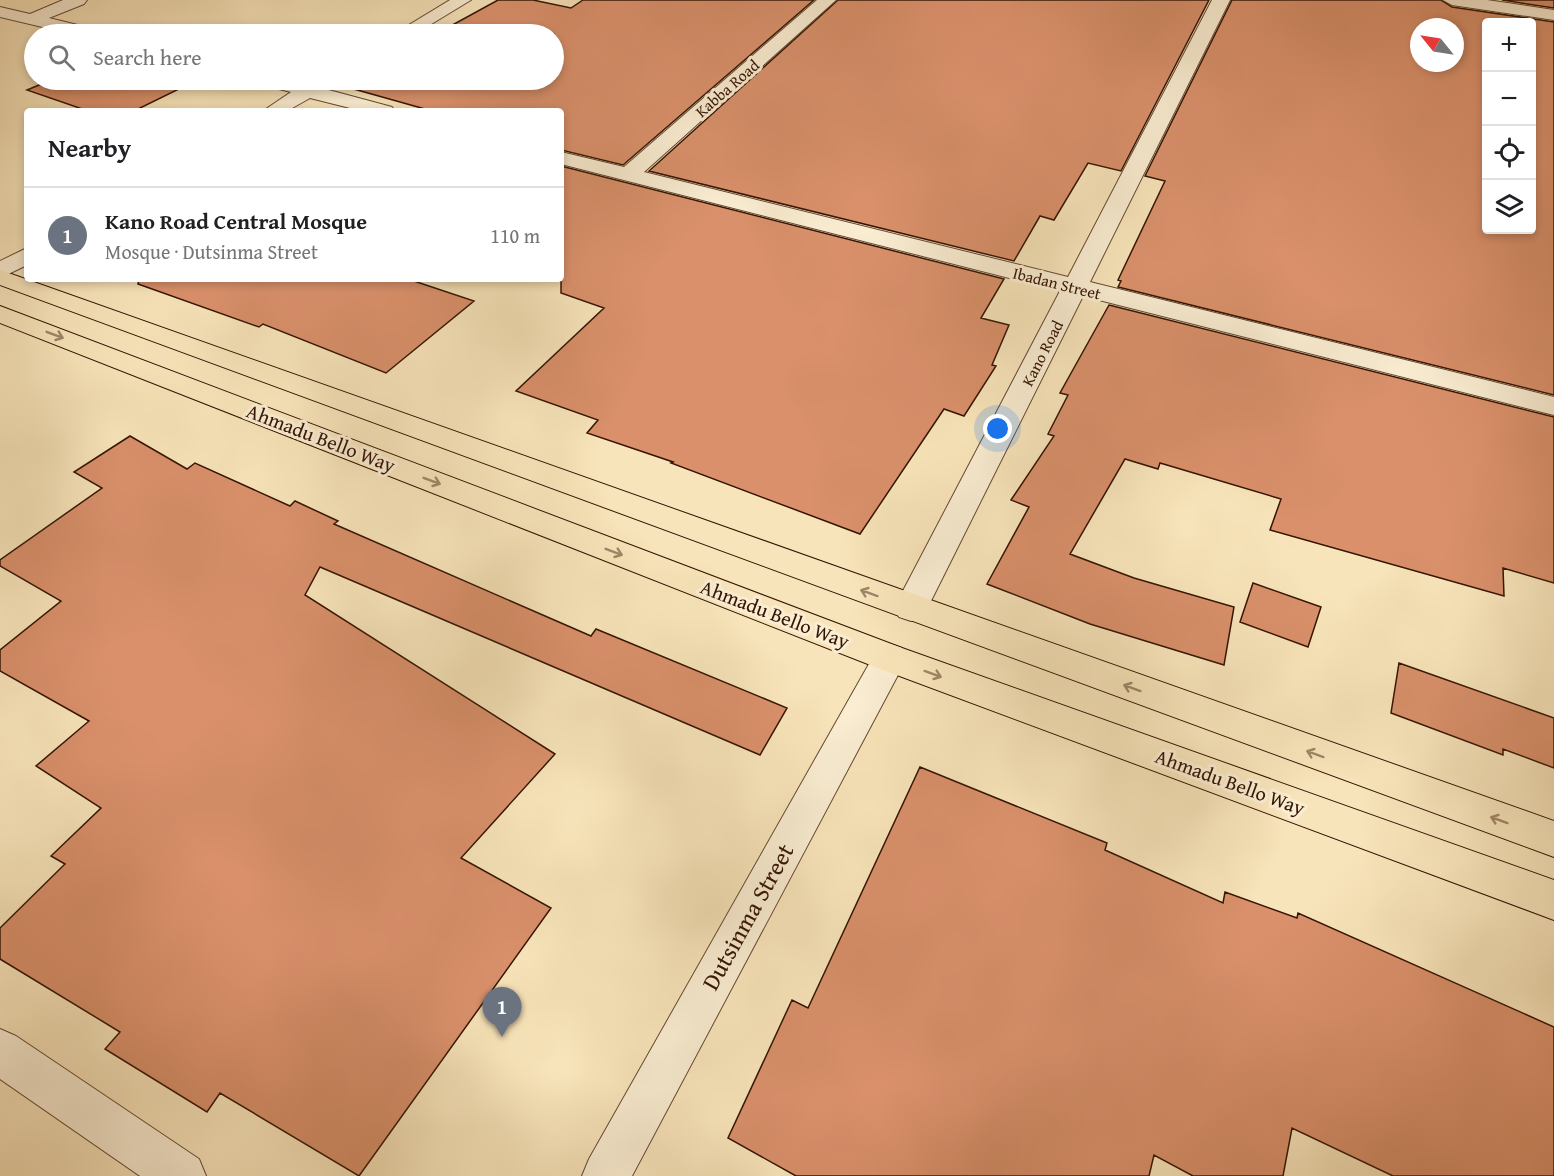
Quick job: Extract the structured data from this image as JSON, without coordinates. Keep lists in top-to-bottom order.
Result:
{
  "streets": {
    "main road": ["Ahmadu Bello Way"],
    "street": [
      "Kabba Road",
      "Ibadan Street",
      "Kano Road",
      "Dutsinma Street"
    ]
  },
  "crossings": [
    ["Kabba Road", "Ibadan Street"],
    ["Ibadan Street", "Kano Road"],
    ["Kano Road", "Ahmadu Bello Way"],
    ["Ahmadu Bello Way", "Dutsinma Street"]
  ],
  "north": "top left",
  "page": {
    "map_buttons": ["+", "−"],
    "search": "Search here",
    "heading": "Nearby",
    "list": [
      {
        "mark": "1",
        "name": "Kano Road Central Mosque",
        "note": "Mosque · Dutsinma Street",
        "value": "110 m"
      }
    ],
    "pins": "1"
  }
}
